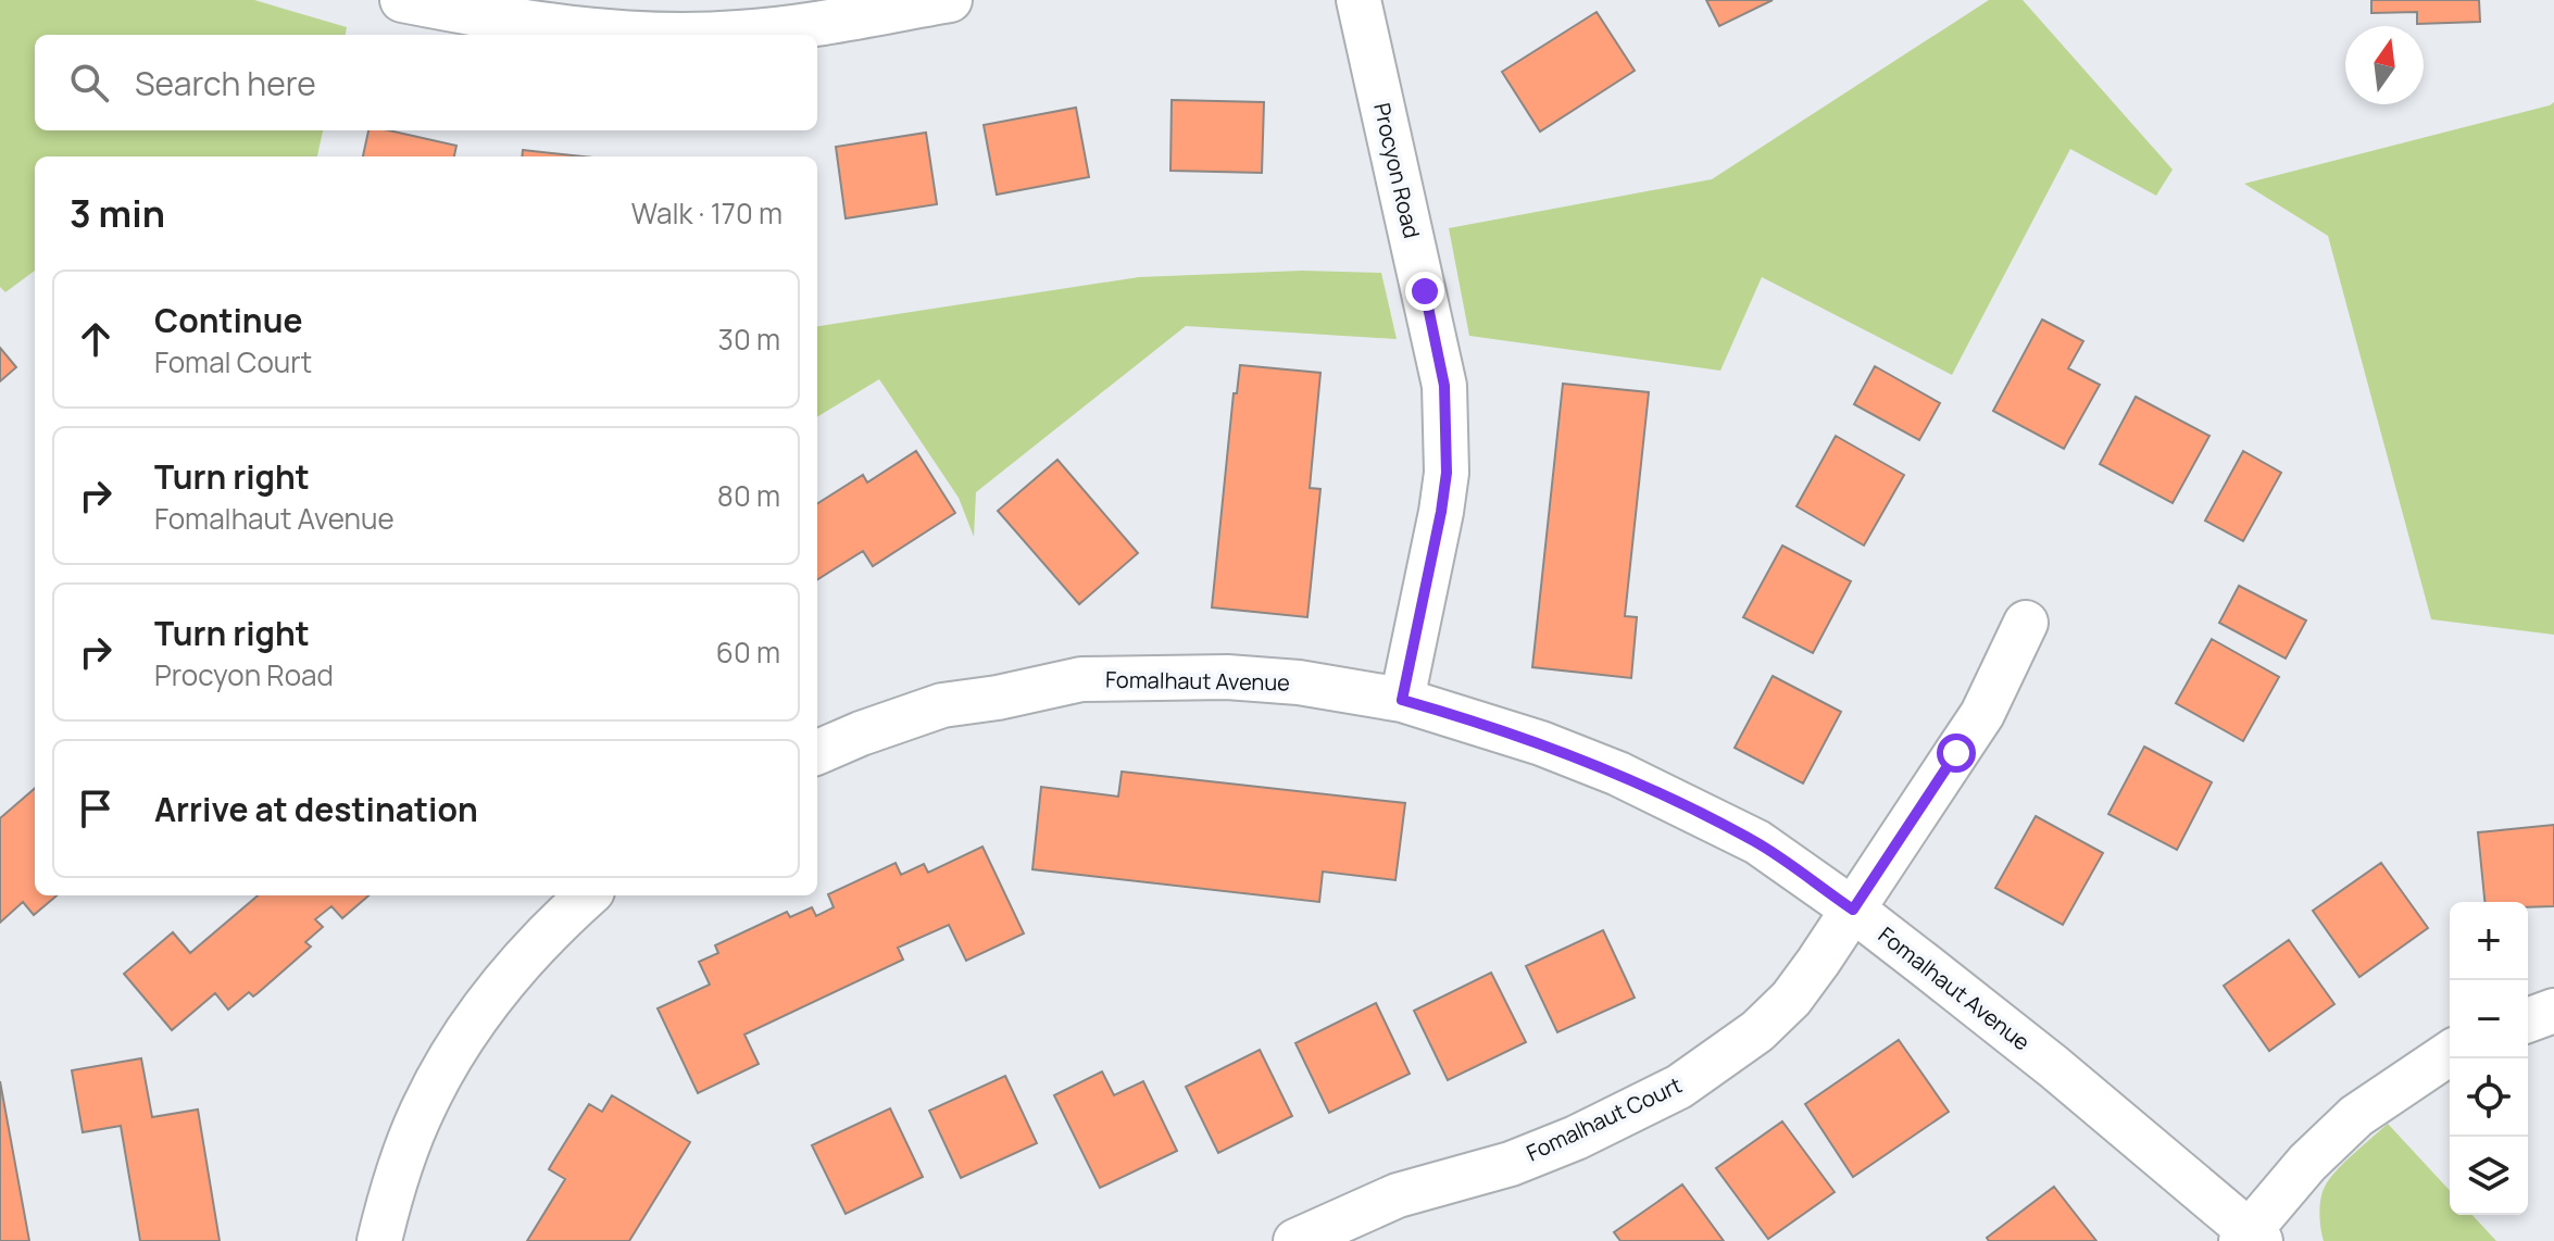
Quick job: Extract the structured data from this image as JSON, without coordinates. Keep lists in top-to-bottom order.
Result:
{
  "streets": {
    "street": ["Procyon Road", "Fomalhaut Avenue", "Fomalhaut Court"]
  },
  "crossings": [
    ["Procyon Road", "Fomalhaut Avenue"],
    ["Fomalhaut Avenue", "Fomalhaut Court"]
  ],
  "north": "top",
  "page": {
    "search": "Search here",
    "heading": ["3 min", "Walk · 170 m"],
    "list": [
      ["Continue", "Fomal Court", "30 m"],
      ["Turn right", "Fomalhaut Avenue", "80 m"],
      ["Turn right", "Procyon Road", "60 m"],
      "Arrive at destination"
    ],
    "map_buttons": ["+", "−"]
  }
}
